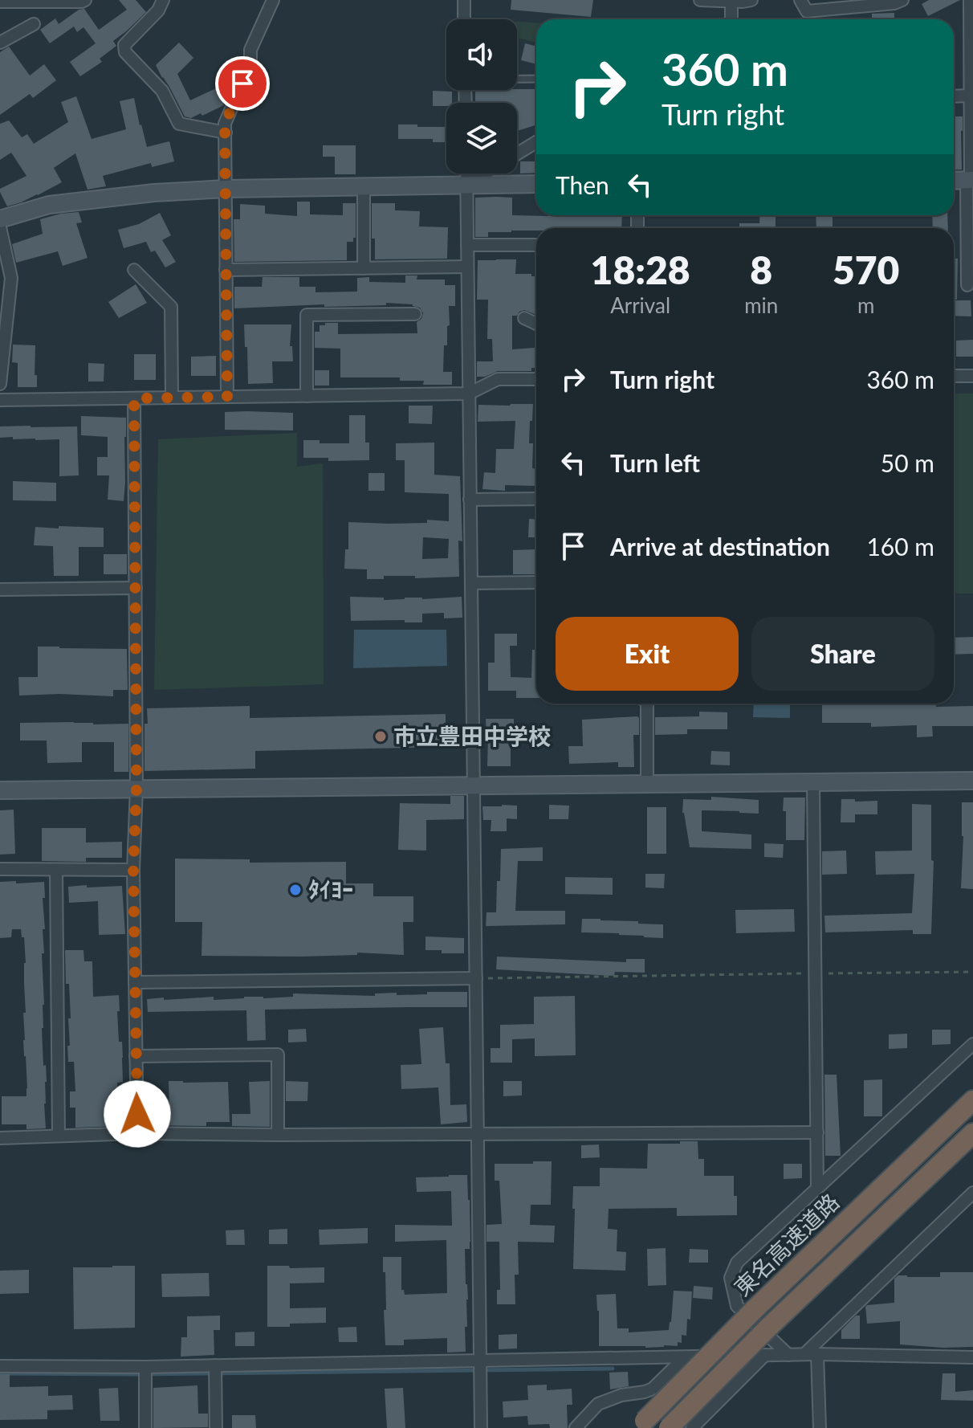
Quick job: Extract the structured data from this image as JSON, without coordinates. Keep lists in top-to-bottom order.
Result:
{
  "streets": {
    "highway": ["東名高速道路"]
  },
  "places": ["市立豊田中学校", "ﾀｲﾖｰ"],
  "page": {
    "turn": ["360 m", "Turn right"],
    "then": "Then",
    "eta": [
      "18:28",
      "Arrival",
      "8",
      "min",
      "570",
      "m"
    ],
    "list": [
      {
        "name": "Turn right",
        "value": "360 m"
      },
      {
        "name": "Turn left",
        "value": "50 m"
      },
      {
        "name": "Arrive at destination",
        "value": "160 m"
      }
    ],
    "buttons": ["Exit", "Share"]
  }
}
